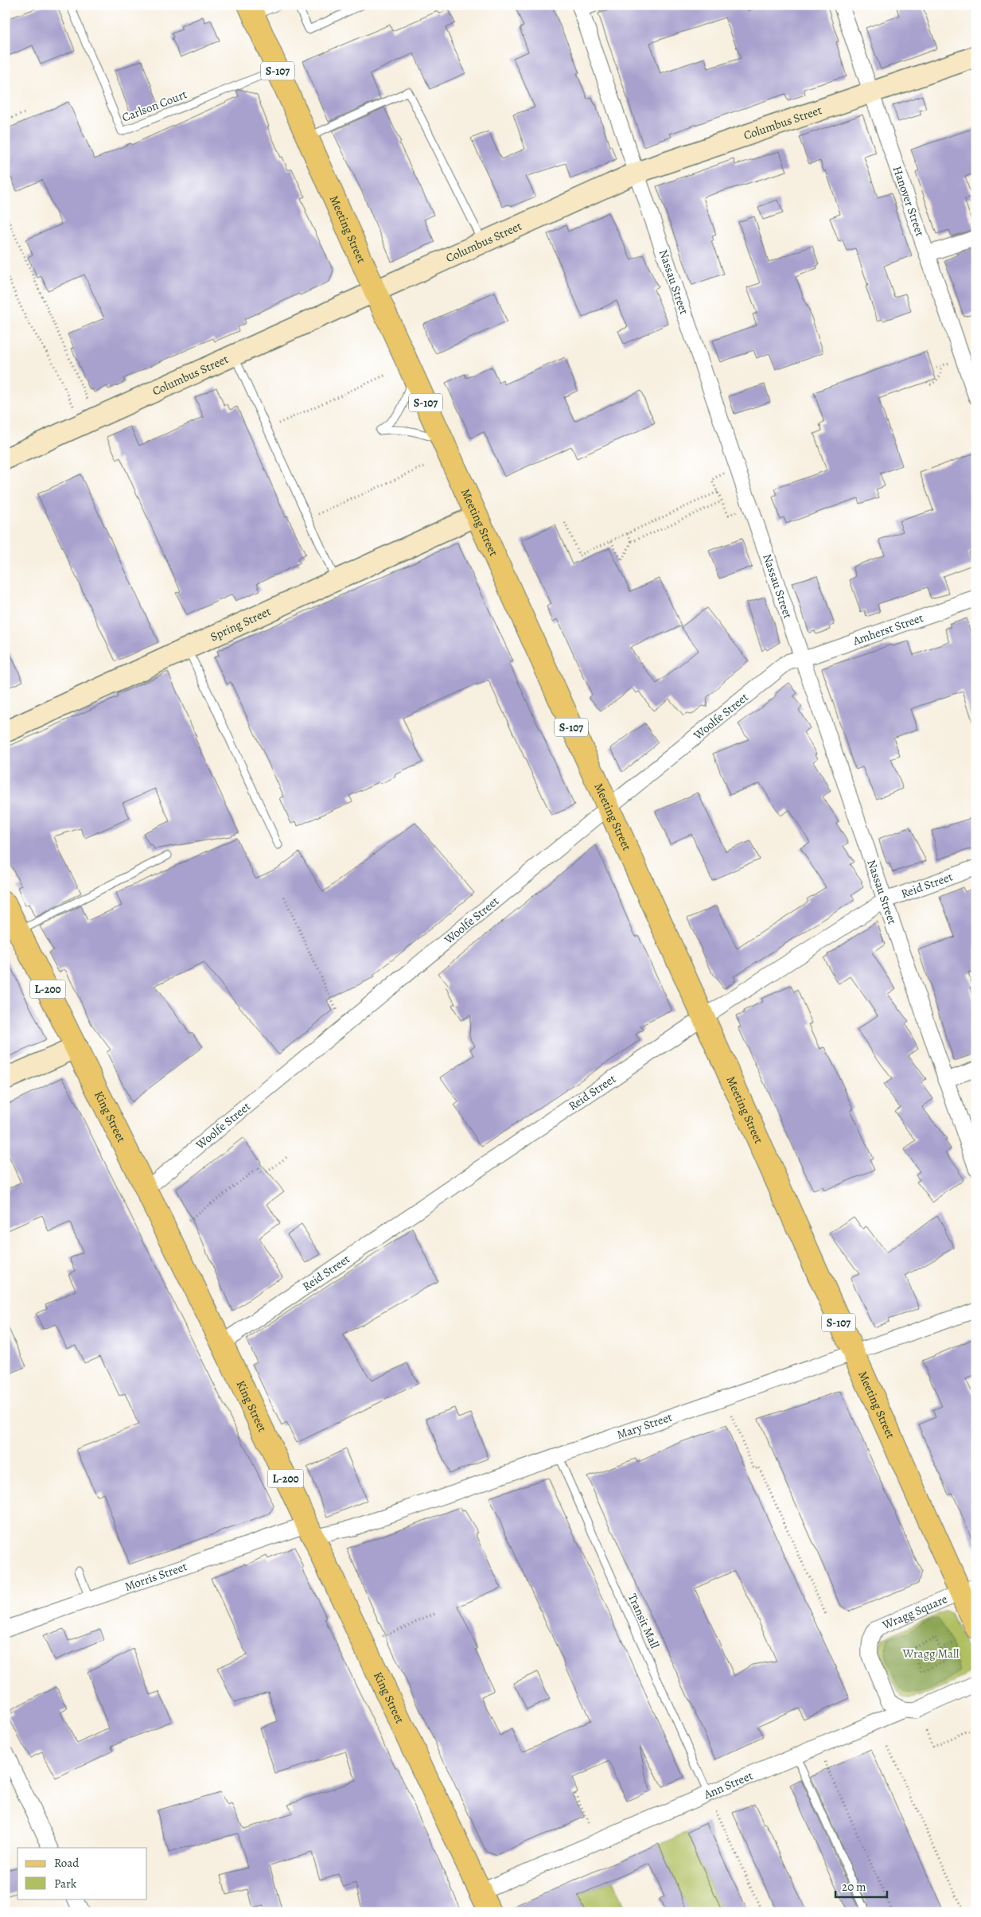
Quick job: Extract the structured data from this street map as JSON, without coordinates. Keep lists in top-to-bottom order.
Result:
{
  "streets": {
    "main road": [
      "S-107",
      "Meeting Street",
      "L-200",
      "King Street"
    ],
    "street": [
      "Columbus Street",
      "Hanover Street",
      "Nassau Street",
      "Spring Street",
      "Amherst Street",
      "Woolfe Street",
      "Reid Street",
      "Mary Street",
      "Morris Street",
      "Wragg Square",
      "Ann Street"
    ],
    "lane": ["Carlson Court", "Transit Mall"]
  },
  "crossings": [
    ["Carlson Court", "Meeting Street"],
    ["Columbus Street", "Hanover Street"],
    ["Columbus Street", "Meeting Street"],
    ["Columbus Street", "Nassau Street"],
    ["Meeting Street", "Spring Street"],
    ["Meeting Street", "Woolfe Street"],
    ["Meeting Street", "Reid Street"],
    ["Meeting Street", "Mary Street"],
    ["Meeting Street", "Wragg Square"],
    ["Nassau Street", "Amherst Street"],
    ["Nassau Street", "Woolfe Street"],
    ["Nassau Street", "Reid Street"],
    ["Amherst Street", "Woolfe Street"],
    ["Woolfe Street", "King Street"],
    ["Reid Street", "King Street"],
    ["King Street", "Mary Street"],
    ["King Street", "Morris Street"],
    ["King Street", "Ann Street"],
    ["Mary Street", "Morris Street"],
    ["Mary Street", "Transit Mall"],
    ["Wragg Square", "Ann Street"],
    ["Transit Mall", "Ann Street"]
  ],
  "parks": ["Wragg Mall"],
  "legend": ["Road", "Park"],
  "scale_bar": "20 m"
}
